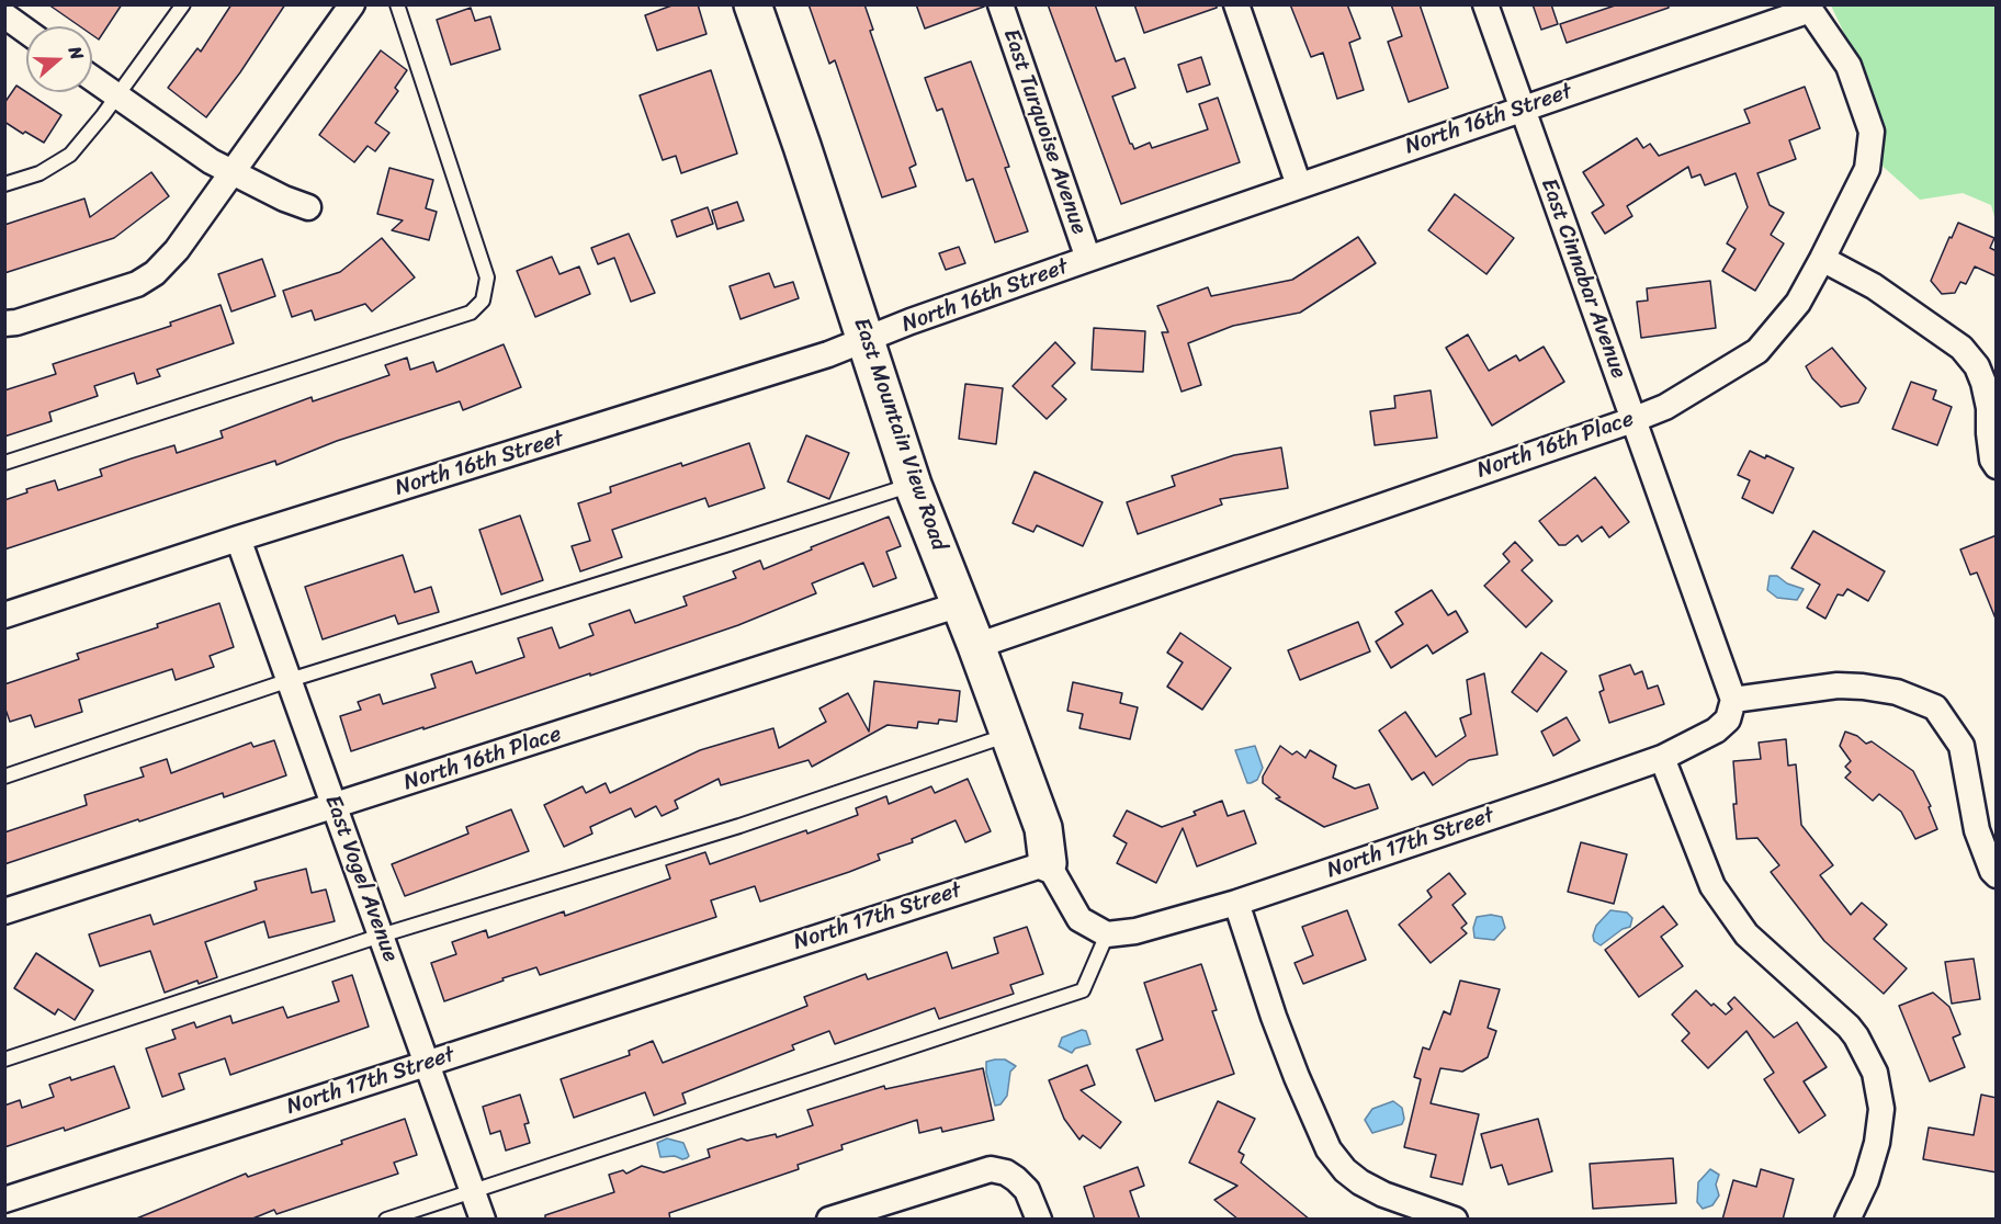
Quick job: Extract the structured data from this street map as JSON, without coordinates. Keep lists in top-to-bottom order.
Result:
{
  "streets": {
    "street": [
      "North 16th Street",
      "East Turquoise Avenue",
      "East Cinnabar Avenue",
      "East Mountain View Road",
      "North 16th Place",
      "North 17th Street",
      "East Vogel Avenue"
    ]
  },
  "crossings": [
    ["North 16th Street", "East Turquoise Avenue"],
    ["North 16th Street", "East Cinnabar Avenue"],
    ["North 16th Street", "East Mountain View Road"],
    ["North 16th Street", "North 16th Place"],
    ["North 16th Street", "East Vogel Avenue"],
    ["East Cinnabar Avenue", "North 16th Place"],
    ["East Cinnabar Avenue", "North 17th Street"],
    ["East Mountain View Road", "North 16th Place"],
    ["East Mountain View Road", "North 17th Street"],
    ["North 16th Place", "East Vogel Avenue"],
    ["North 17th Street", "East Vogel Avenue"]
  ],
  "north": "right"
}
